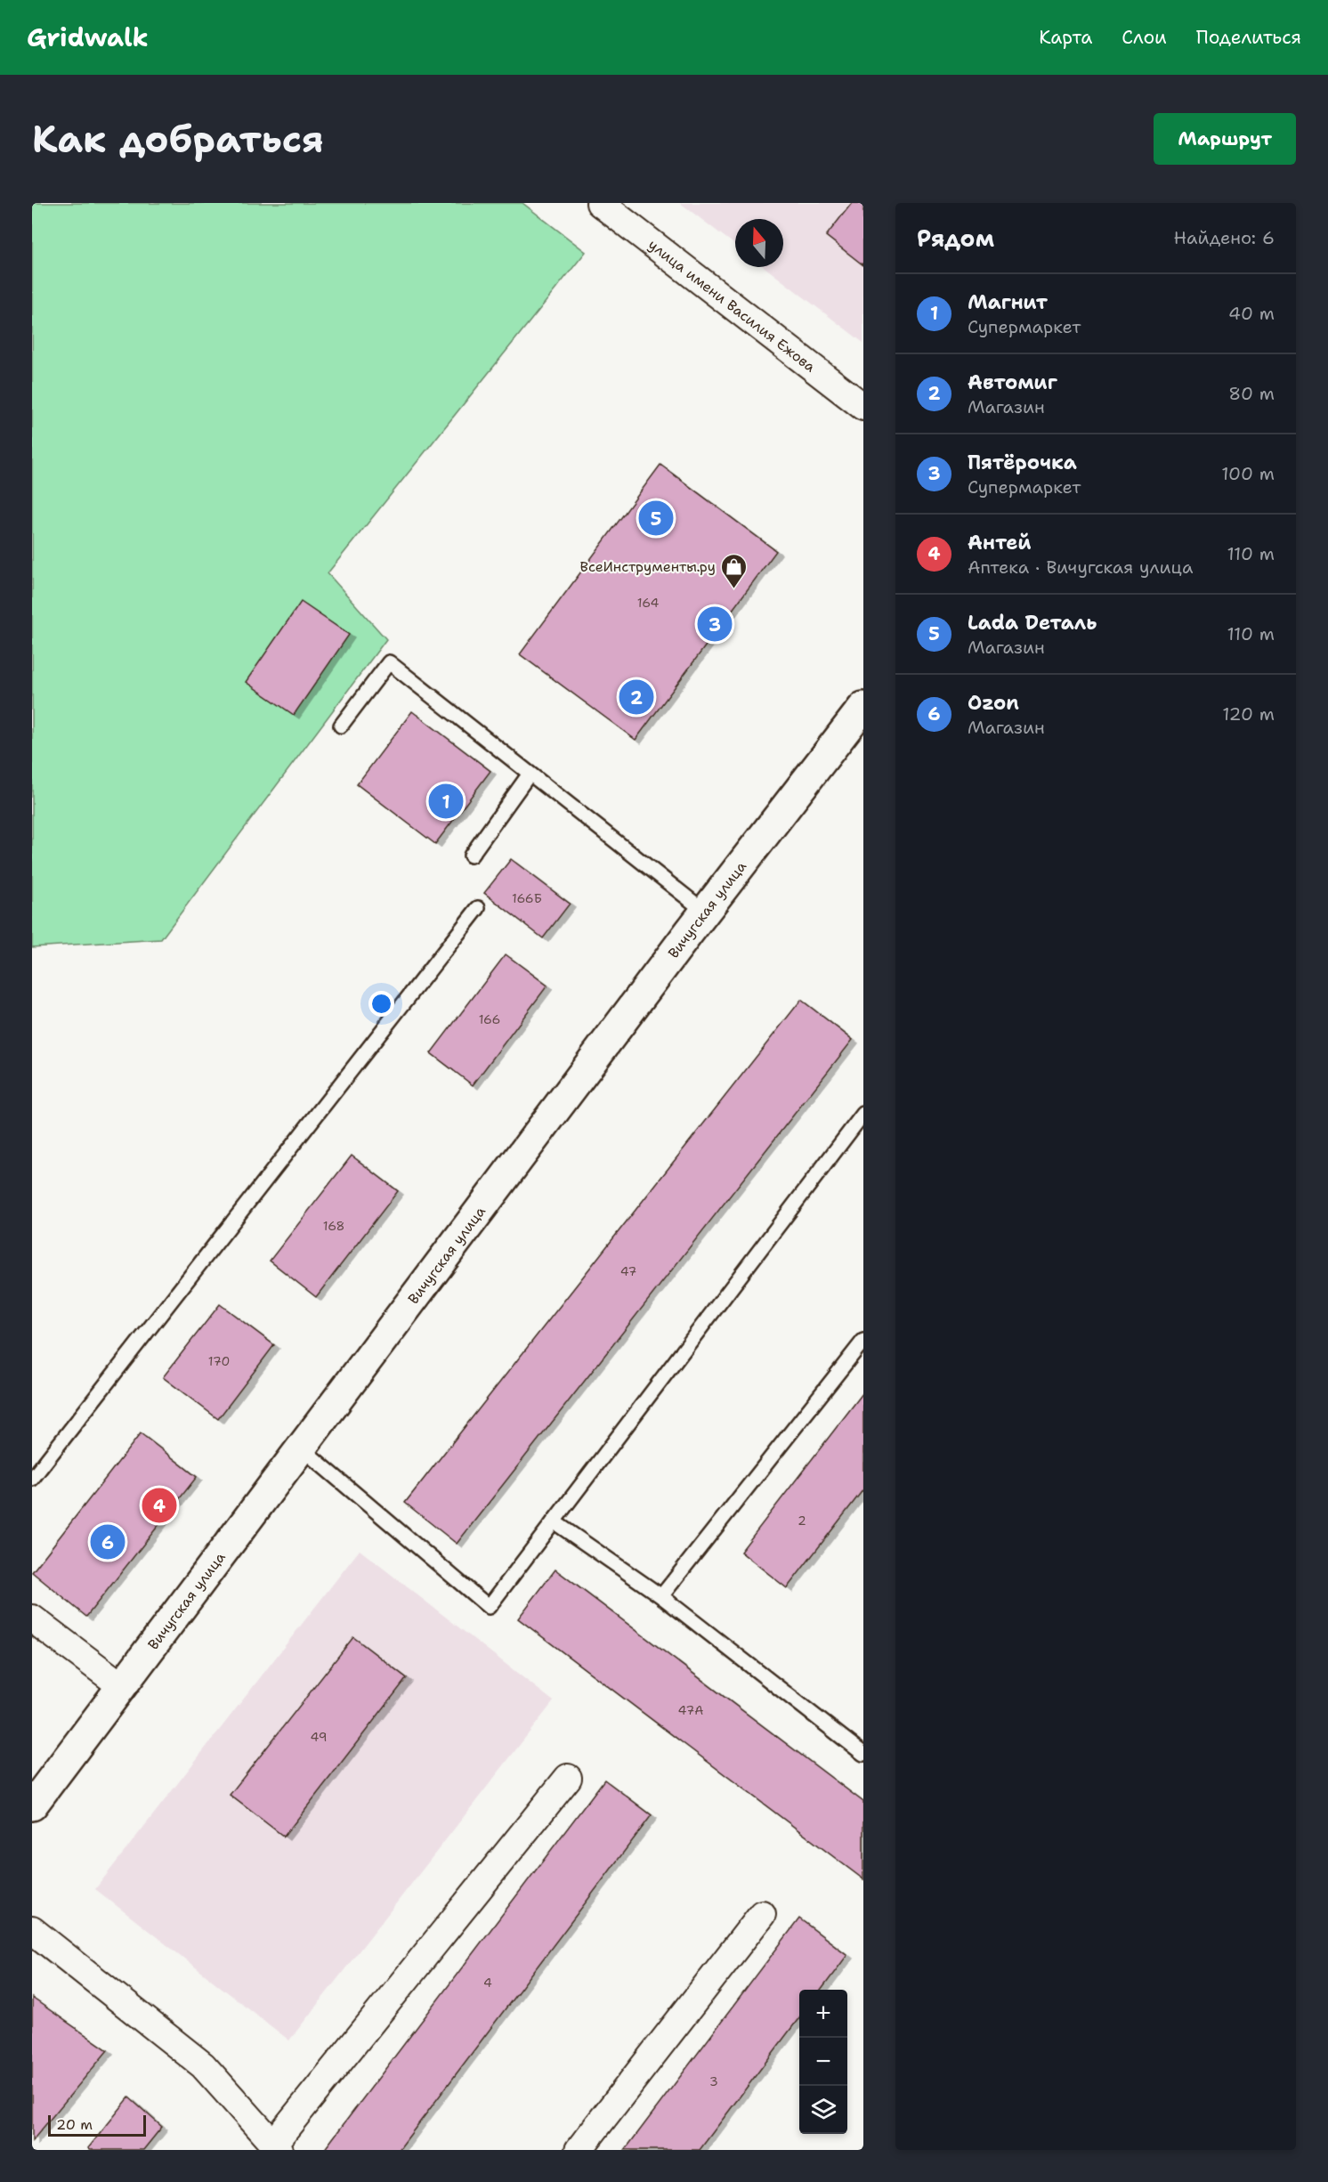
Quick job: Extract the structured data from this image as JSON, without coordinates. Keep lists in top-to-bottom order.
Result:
{
  "streets": {
    "main road": ["Вичугская улица"],
    "street": ["улица имени Василия Ежова"]
  },
  "places": {
    "shop": ["ВсеИнструменты.ру"]
  },
  "house_numbers": [
    "164",
    "166Б",
    "166",
    "168",
    "47",
    "170",
    "2",
    "47А",
    "49",
    "4",
    "3"
  ],
  "scale_bar": "20 m",
  "north": "top",
  "page": {
    "header": "Gridwalk",
    "nav": ["Карта", "Слои", "Поделиться"],
    "buttons": "Маршрут",
    "title": "Как добраться",
    "heading": ["Рядом", "Найдено: 6"],
    "list": [
      {
        "mark": "1",
        "name": "Магнит",
        "note": "Супермаркет",
        "value": "40 m"
      },
      {
        "mark": "2",
        "name": "Автомиг",
        "note": "Магазин",
        "value": "80 m"
      },
      {
        "mark": "3",
        "name": "Пятёрочка",
        "note": "Супермаркет",
        "value": "100 m"
      },
      {
        "mark": "4",
        "name": "Антей",
        "note": "Аптека · Вичугская улица",
        "value": "110 m"
      },
      {
        "mark": "5",
        "name": "Lada Dеталь",
        "note": "Магазин",
        "value": "110 m"
      },
      {
        "mark": "6",
        "name": "Ozon",
        "note": "Магазин",
        "value": "120 m"
      }
    ],
    "pins": [
      "5",
      "3",
      "2",
      "1",
      "4",
      "6"
    ],
    "map_buttons": ["+", "−"],
    "scale": "20 m"
  }
}
